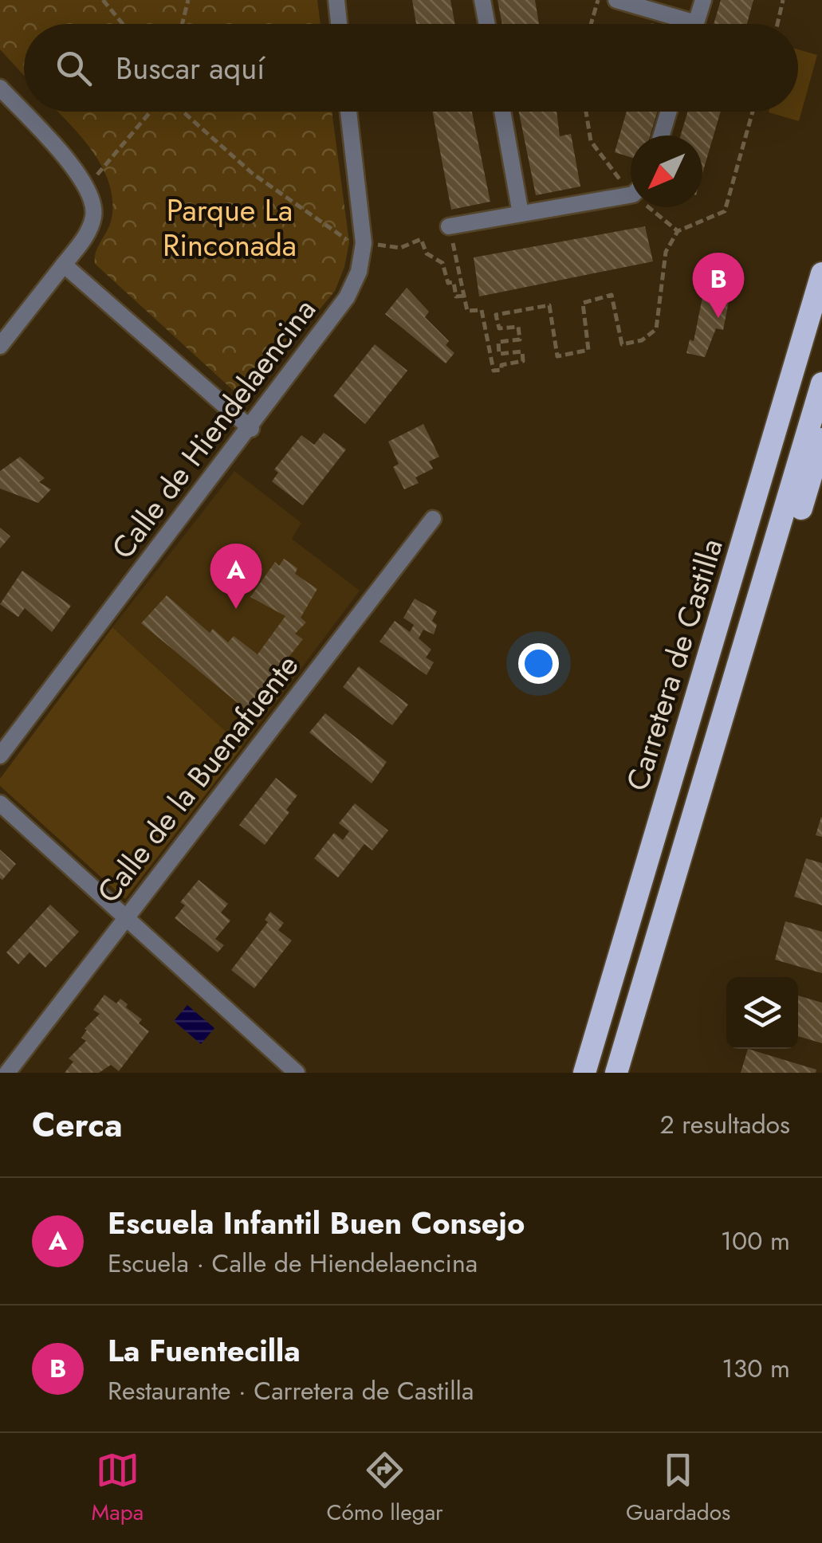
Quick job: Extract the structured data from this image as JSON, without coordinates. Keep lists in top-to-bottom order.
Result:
{
  "streets": {
    "highway": ["Carretera de Castilla"],
    "street": ["Calle de Hiendelaencina", "Calle de la Buenafuente"]
  },
  "parks": ["Parque La Rinconada"],
  "north": "bottom left",
  "page": {
    "search": "Buscar aquí",
    "pins": ["B", "A"],
    "heading": ["Cerca", "2 resultados"],
    "list": [
      {
        "mark": "A",
        "name": "Escuela Infantil Buen Consejo",
        "note": "Escuela · Calle de Hiendelaencina",
        "value": "100 m"
      },
      {
        "mark": "B",
        "name": "La Fuentecilla",
        "note": "Restaurante · Carretera de Castilla",
        "value": "130 m"
      }
    ],
    "nav": ["Mapa", "Cómo llegar", "Guardados"]
  }
}
